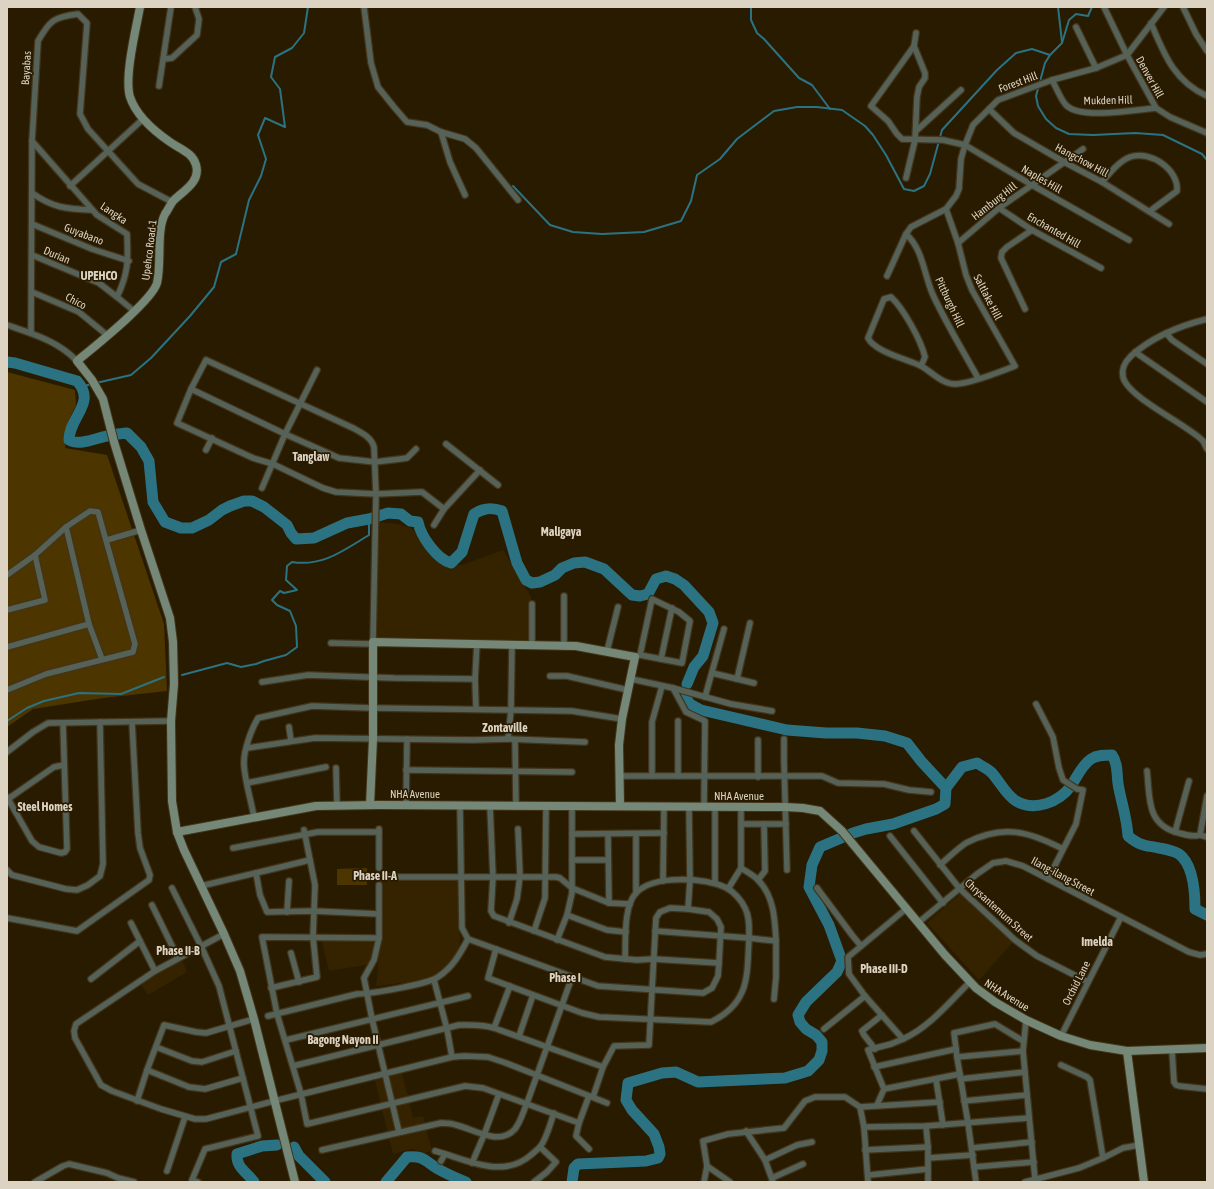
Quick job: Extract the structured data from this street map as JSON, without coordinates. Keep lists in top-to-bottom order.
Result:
{
  "streets": {
    "street": [
      "Bayabas",
      "Denver Hill",
      "Forest Hill",
      "Mukden Hill",
      "Hangchow Hill",
      "Naples Hill",
      "Hamburg Hill",
      "Langka",
      "Enchanted Hill",
      "Guyabano",
      "Upehco Road-1",
      "Durian",
      "Saltlake Hill",
      "Chico",
      "Pittburgh Hill",
      "NHA Avenue",
      "Ilang-ilang Street",
      "Chrysantemum Street",
      "Orchid Lane"
    ]
  },
  "crossings": [
    ["Bayabas", "Langka"],
    ["Bayabas", "Guyabano"],
    ["Bayabas", "Upehco Road-1"],
    ["Bayabas", "Durian"],
    ["Bayabas", "Chico"],
    ["Denver Hill", "Forest Hill"],
    ["Denver Hill", "Mukden Hill"],
    ["Forest Hill", "Mukden Hill"],
    ["Forest Hill", "Hangchow Hill"],
    ["Forest Hill", "Naples Hill"],
    ["Forest Hill", "Saltlake Hill"],
    ["Forest Hill", "Pittburgh Hill"],
    ["Hangchow Hill", "Hamburg Hill"],
    ["Naples Hill", "Hamburg Hill"],
    ["Hamburg Hill", "Enchanted Hill"],
    ["Hamburg Hill", "Saltlake Hill"],
    ["Langka", "Guyabano"],
    ["Langka", "Durian"],
    ["Upehco Road-1", "Durian"],
    ["Upehco Road-1", "Chico"],
    ["Saltlake Hill", "Pittburgh Hill"],
    ["NHA Avenue", "Ilang-ilang Street"],
    ["NHA Avenue", "Orchid Lane"],
    ["Ilang-ilang Street", "Chrysantemum Street"],
    ["Ilang-ilang Street", "Orchid Lane"],
    ["Chrysantemum Street", "Orchid Lane"]
  ],
  "districts": [
    "UPEHCO",
    "Tanglaw",
    "Maligaya",
    "Zontaville",
    "Steel Homes",
    "Phase II-A",
    "Imelda",
    "Phase II-B",
    "Phase III-D",
    "Phase I",
    "Bagong Nayon II"
  ]
}
